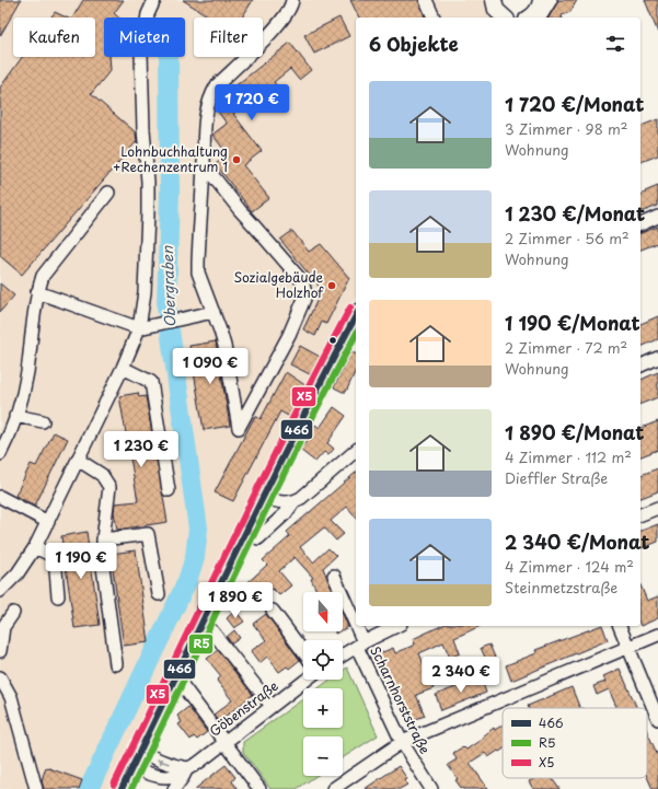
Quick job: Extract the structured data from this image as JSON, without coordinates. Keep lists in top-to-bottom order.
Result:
{
  "streets": {
    "street": ["Scharnhorststraße", "Göbenstraße"]
  },
  "water": ["Obergraben"],
  "places": ["Lohnbuchhaltung +Rechenzentrum 1", "Sozialgebäude Holzhof"],
  "lines": ["transit line X5", "transit line 466", "transit line R5"],
  "legend": ["466", "R5", "X5"],
  "north": "bottom",
  "page": {
    "chip": ["Kaufen", "Mieten", "Filter"],
    "heading": "6 Objekte",
    "list": [
      {
        "name": "1 720 €/Monat",
        "note": "3 Zimmer · 98 m² · Wohnung"
      },
      {
        "name": "1 230 €/Monat",
        "note": "2 Zimmer · 56 m² · Wohnung"
      },
      {
        "name": "1 190 €/Monat",
        "note": "2 Zimmer · 72 m² · Wohnung"
      },
      {
        "name": "1 890 €/Monat",
        "note": "4 Zimmer · 112 m² · Dieffler Straße"
      },
      {
        "name": "2 340 €/Monat",
        "note": "4 Zimmer · 124 m² · Steinmetzstraße"
      }
    ],
    "price": [
      "1 720 €",
      "1 090 €",
      "1 230 €",
      "1 190 €",
      "1 890 €",
      "2 340 €"
    ],
    "map_buttons": ["+", "−"]
  }
}
